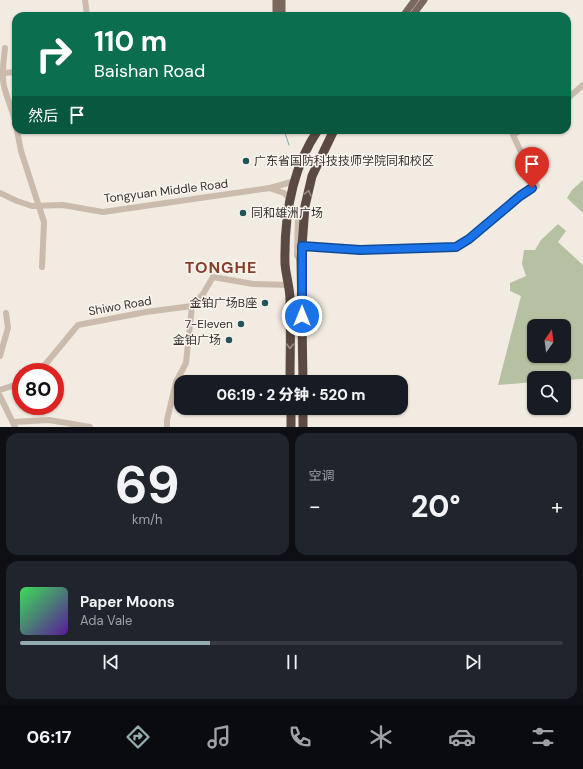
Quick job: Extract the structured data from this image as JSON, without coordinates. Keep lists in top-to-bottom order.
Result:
{
  "streets": {
    "street": ["Tongyuan Middle Road", "Shiwo Road"]
  },
  "districts": ["TONGHE"],
  "places": [
    "广东省国防科技技师学院同和校区",
    "同和雄洲广场",
    "金铂广场B座",
    "7-Eleven",
    "金铂广场"
  ],
  "north": "top",
  "page": {
    "turn": ["110 m", "Baishan Road"],
    "then": "然后",
    "limit": "80",
    "trip": "06:19 · 2 分钟 · 520 m",
    "tile": [
      ["69", "km/h"],
      "空调"
    ],
    "heat": ["−", "20°", "+"],
    "song": ["Paper Moons", "Ada Vale"],
    "tabs": "06:17"
  }
}
